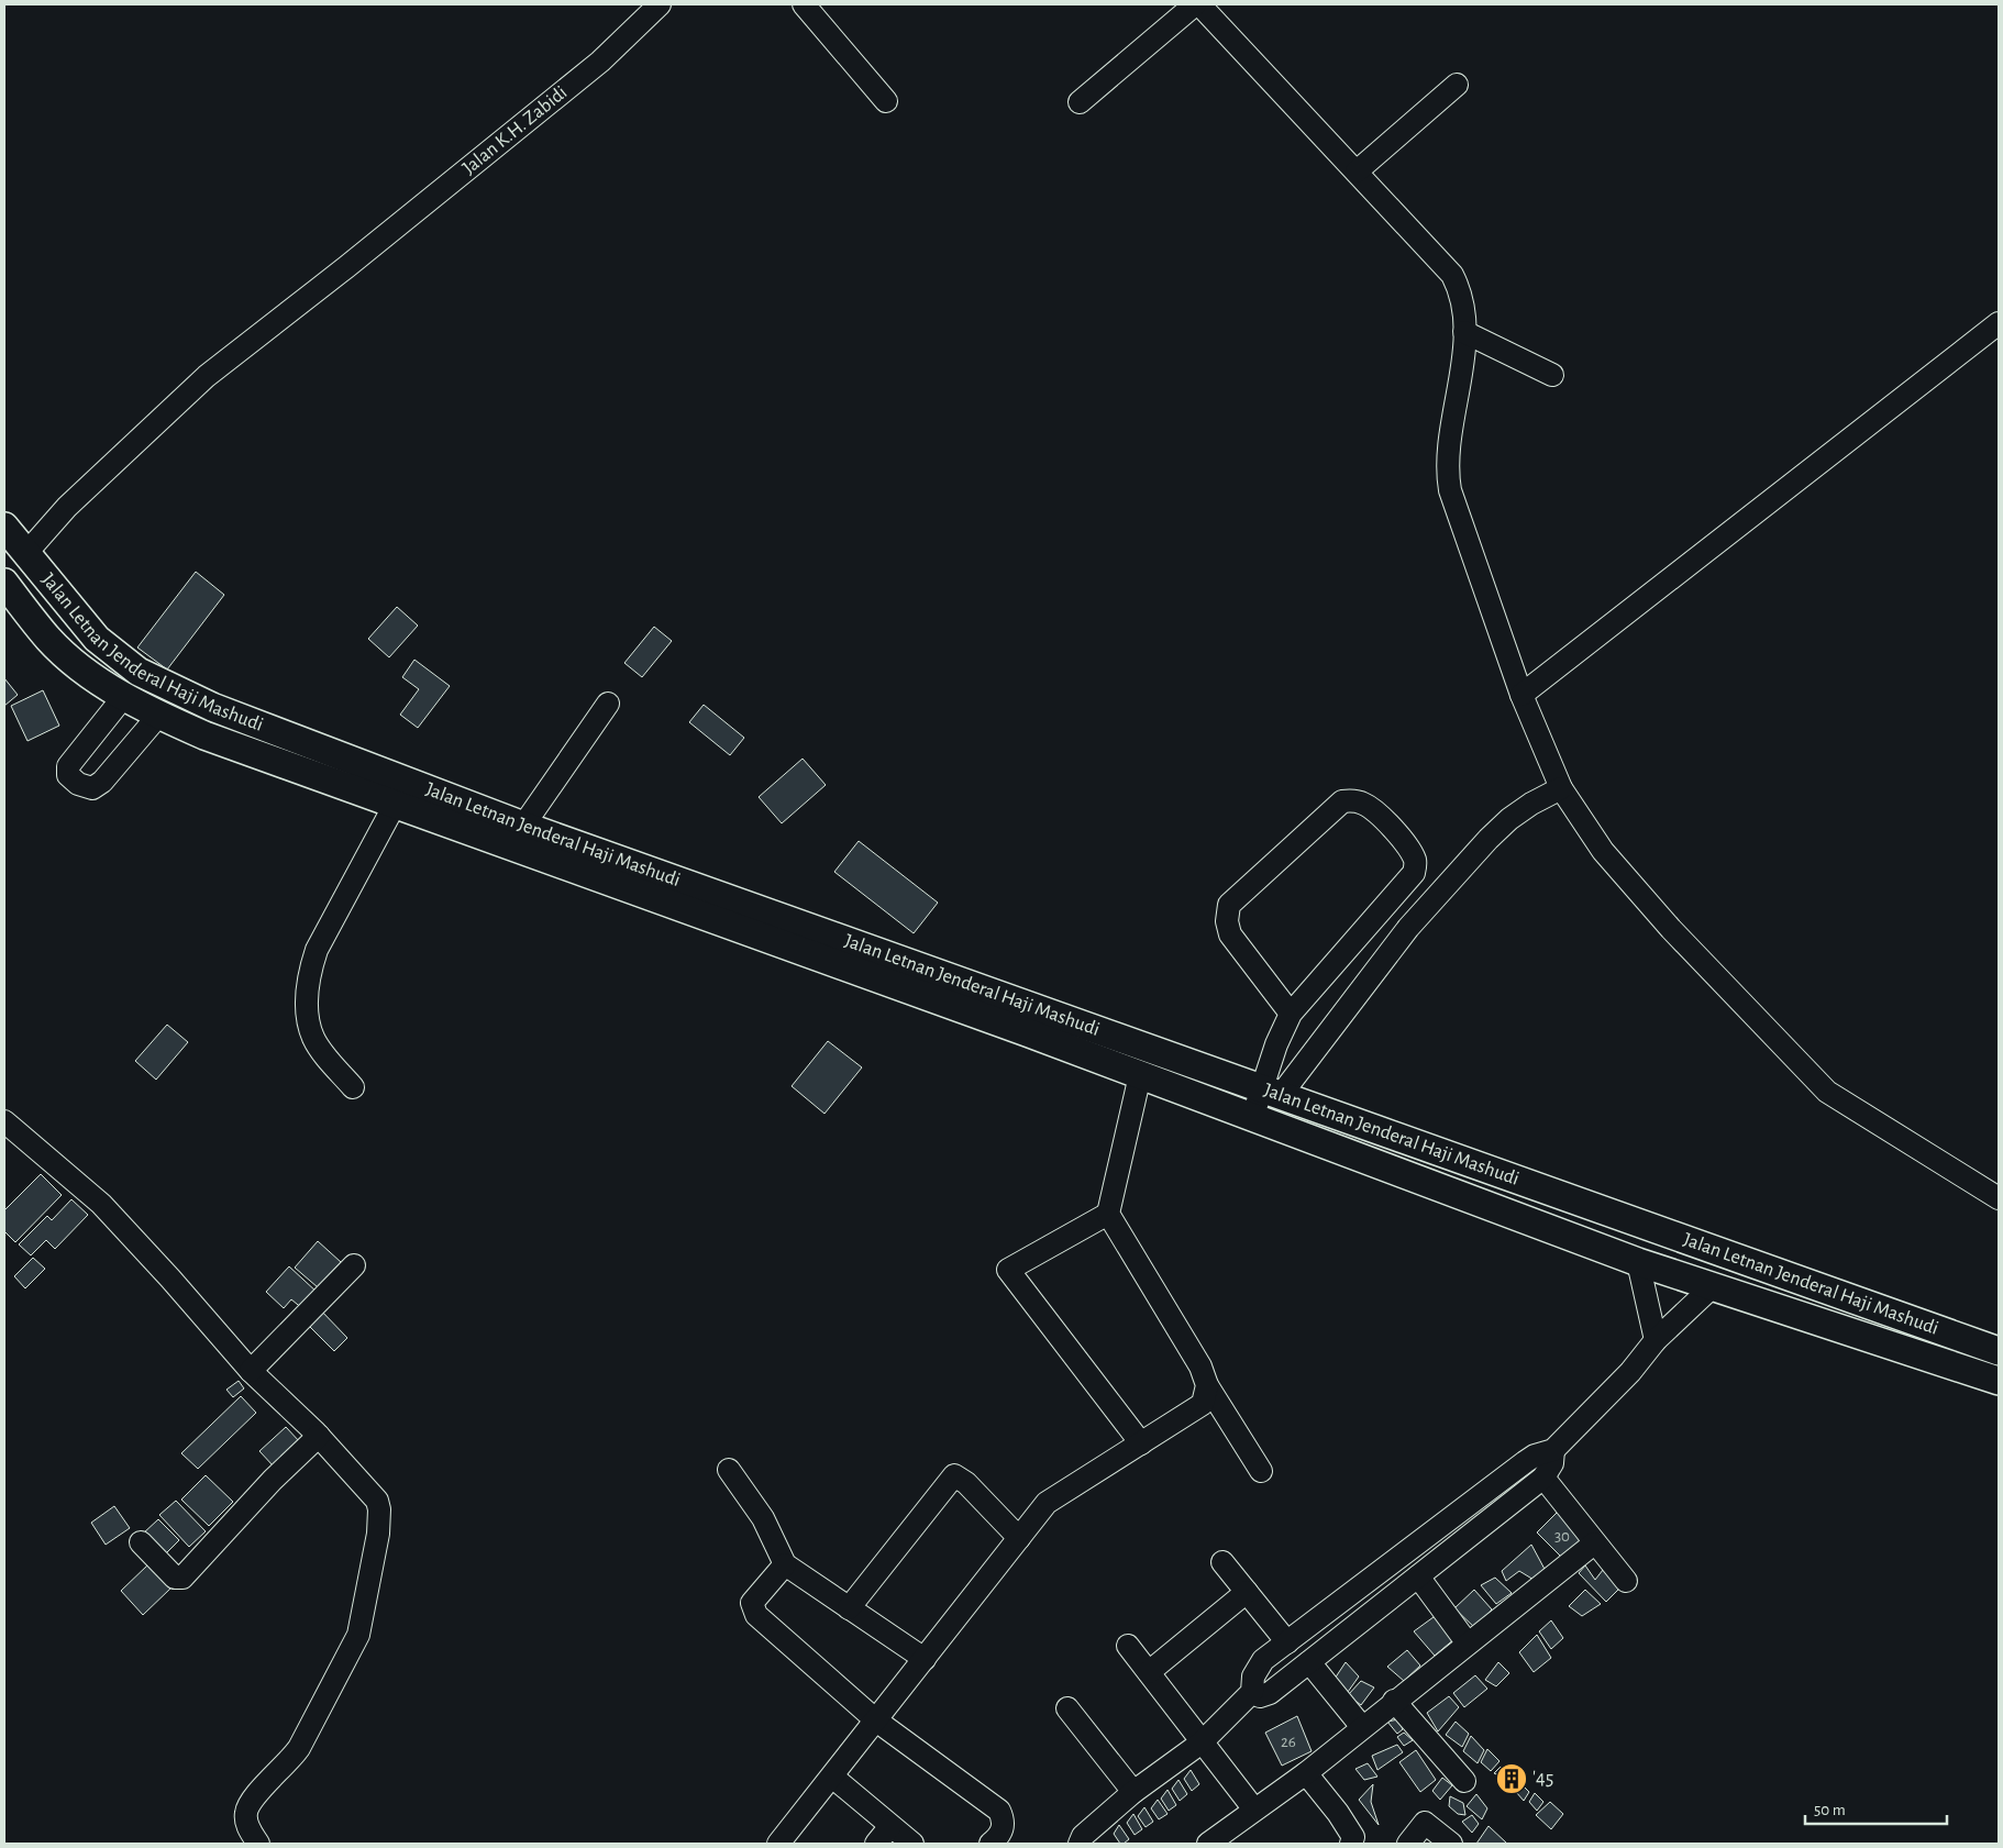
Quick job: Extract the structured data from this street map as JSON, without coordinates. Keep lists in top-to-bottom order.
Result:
{
  "streets": {
    "main road": ["Jalan Letnan Jenderal Haji Mashudi"],
    "street": ["Jalan K.H. Zabidi"]
  },
  "crossings": [
    ["Jalan K.H. Zabidi", "Jalan Letnan Jenderal Haji Mashudi"]
  ],
  "places": {
    "building": ["'45"]
  },
  "house_numbers": ["30", "26"],
  "scale_bar": "50 m"
}
